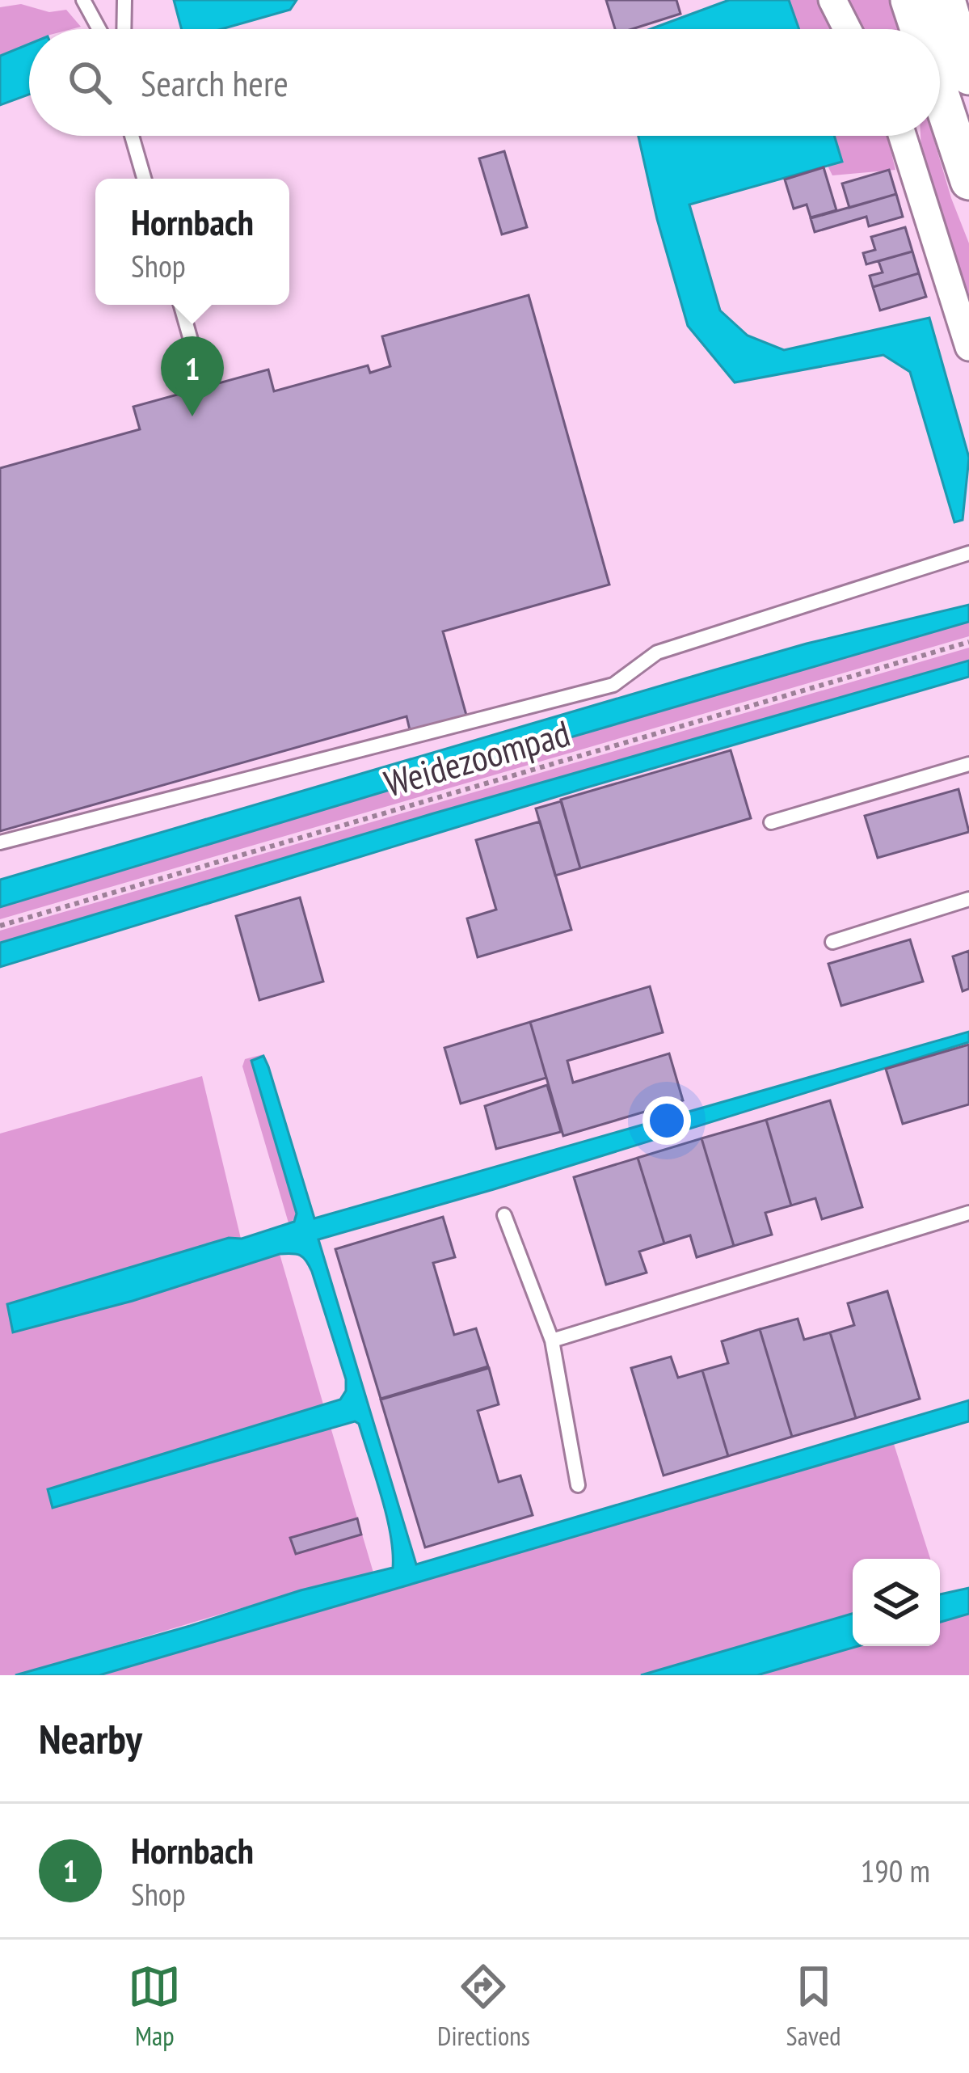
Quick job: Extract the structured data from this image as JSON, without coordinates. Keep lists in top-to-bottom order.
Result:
{
  "streets": {
    "path": ["Weidezoompad"]
  },
  "page": {
    "search": "Search here",
    "popup": ["Hornbach", "Shop"],
    "pins": "1",
    "heading": "Nearby",
    "list": [
      {
        "mark": "1",
        "name": "Hornbach",
        "note": "Shop",
        "value": "190 m"
      }
    ],
    "nav": ["Map", "Directions", "Saved"]
  }
}
